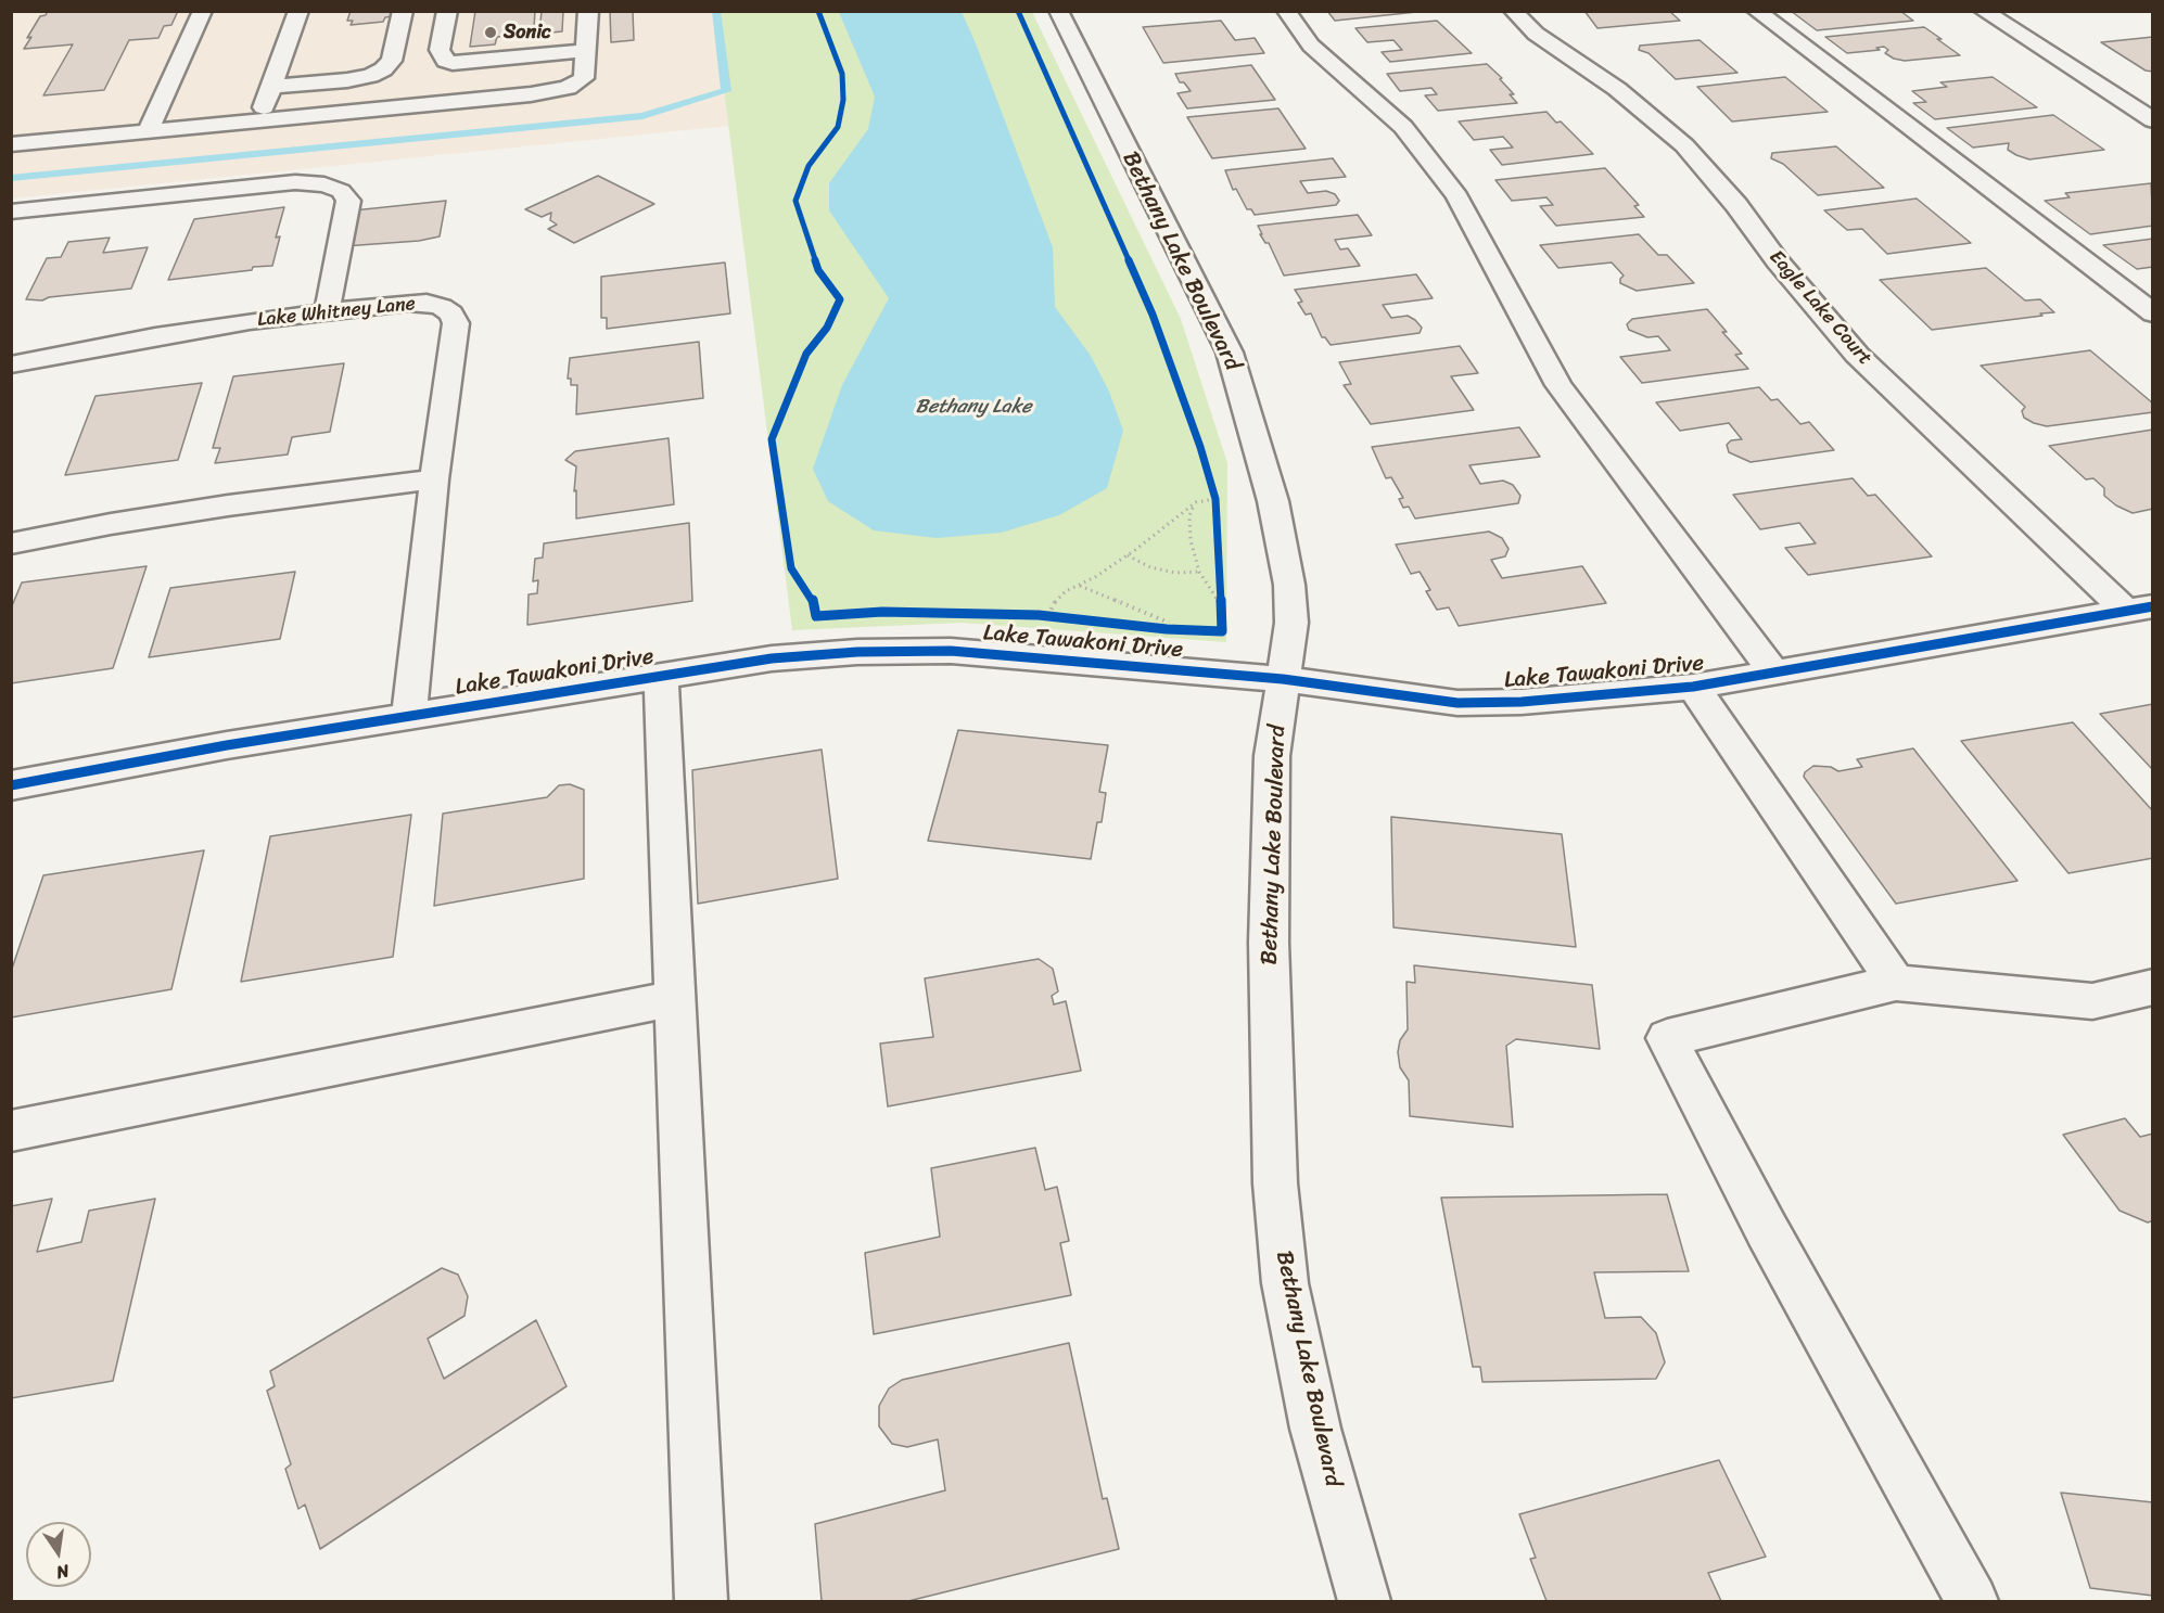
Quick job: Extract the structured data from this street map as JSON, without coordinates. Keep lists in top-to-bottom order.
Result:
{
  "streets": {
    "street": [
      "Bethany Lake Boulevard",
      "Eagle Lake Court",
      "Lake Whitney Lane",
      "Lake Tawakoni Drive"
    ]
  },
  "crossings": [
    ["Bethany Lake Boulevard", "Lake Tawakoni Drive"],
    ["Eagle Lake Court", "Lake Tawakoni Drive"],
    ["Lake Whitney Lane", "Lake Tawakoni Drive"]
  ],
  "water": ["Bethany Lake"],
  "places": ["Sonic"],
  "north": "bottom"
}
